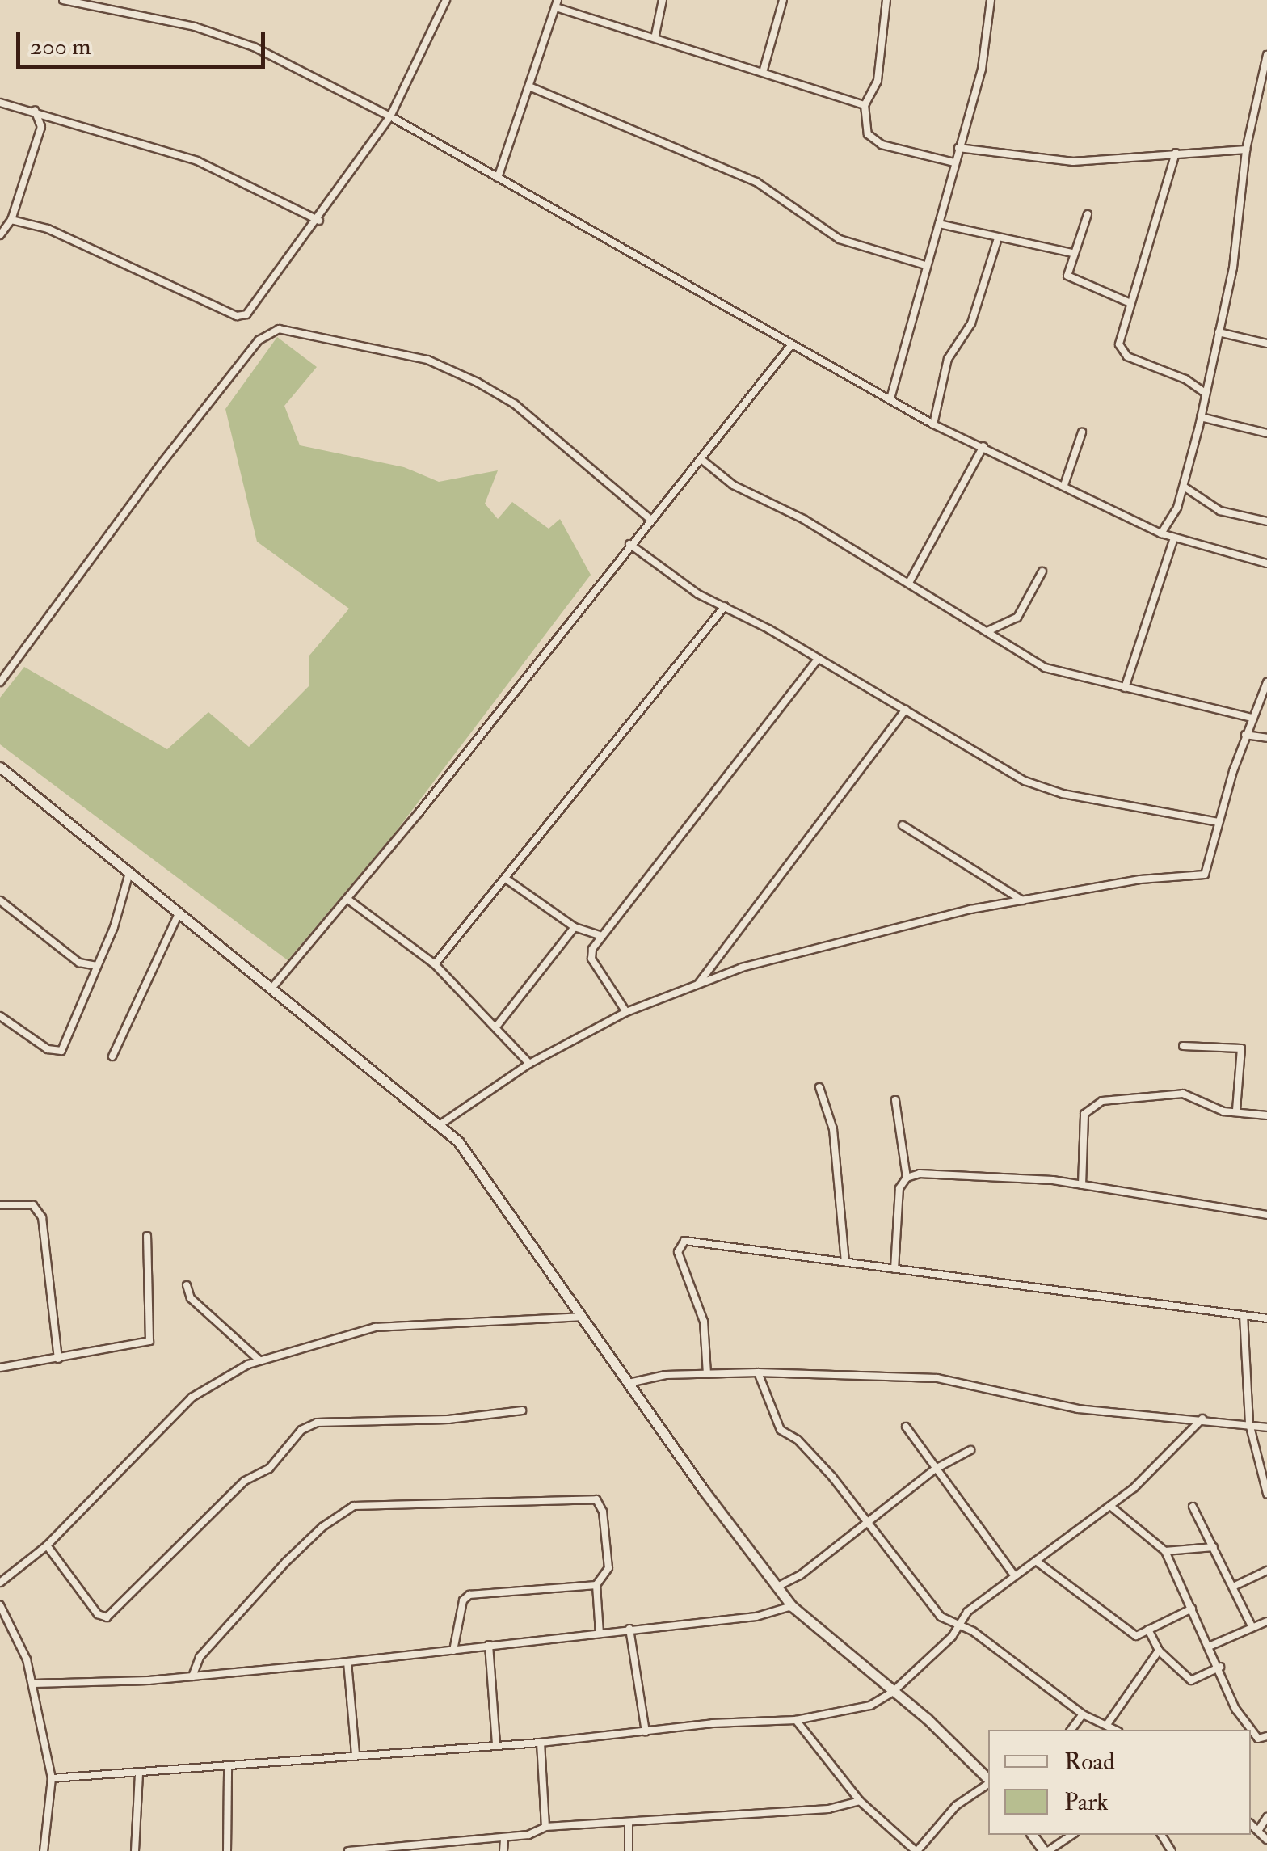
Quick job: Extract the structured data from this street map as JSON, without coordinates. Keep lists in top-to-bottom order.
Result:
{
  "legend": ["Road", "Park"],
  "scale_bar": "200 m"
}
